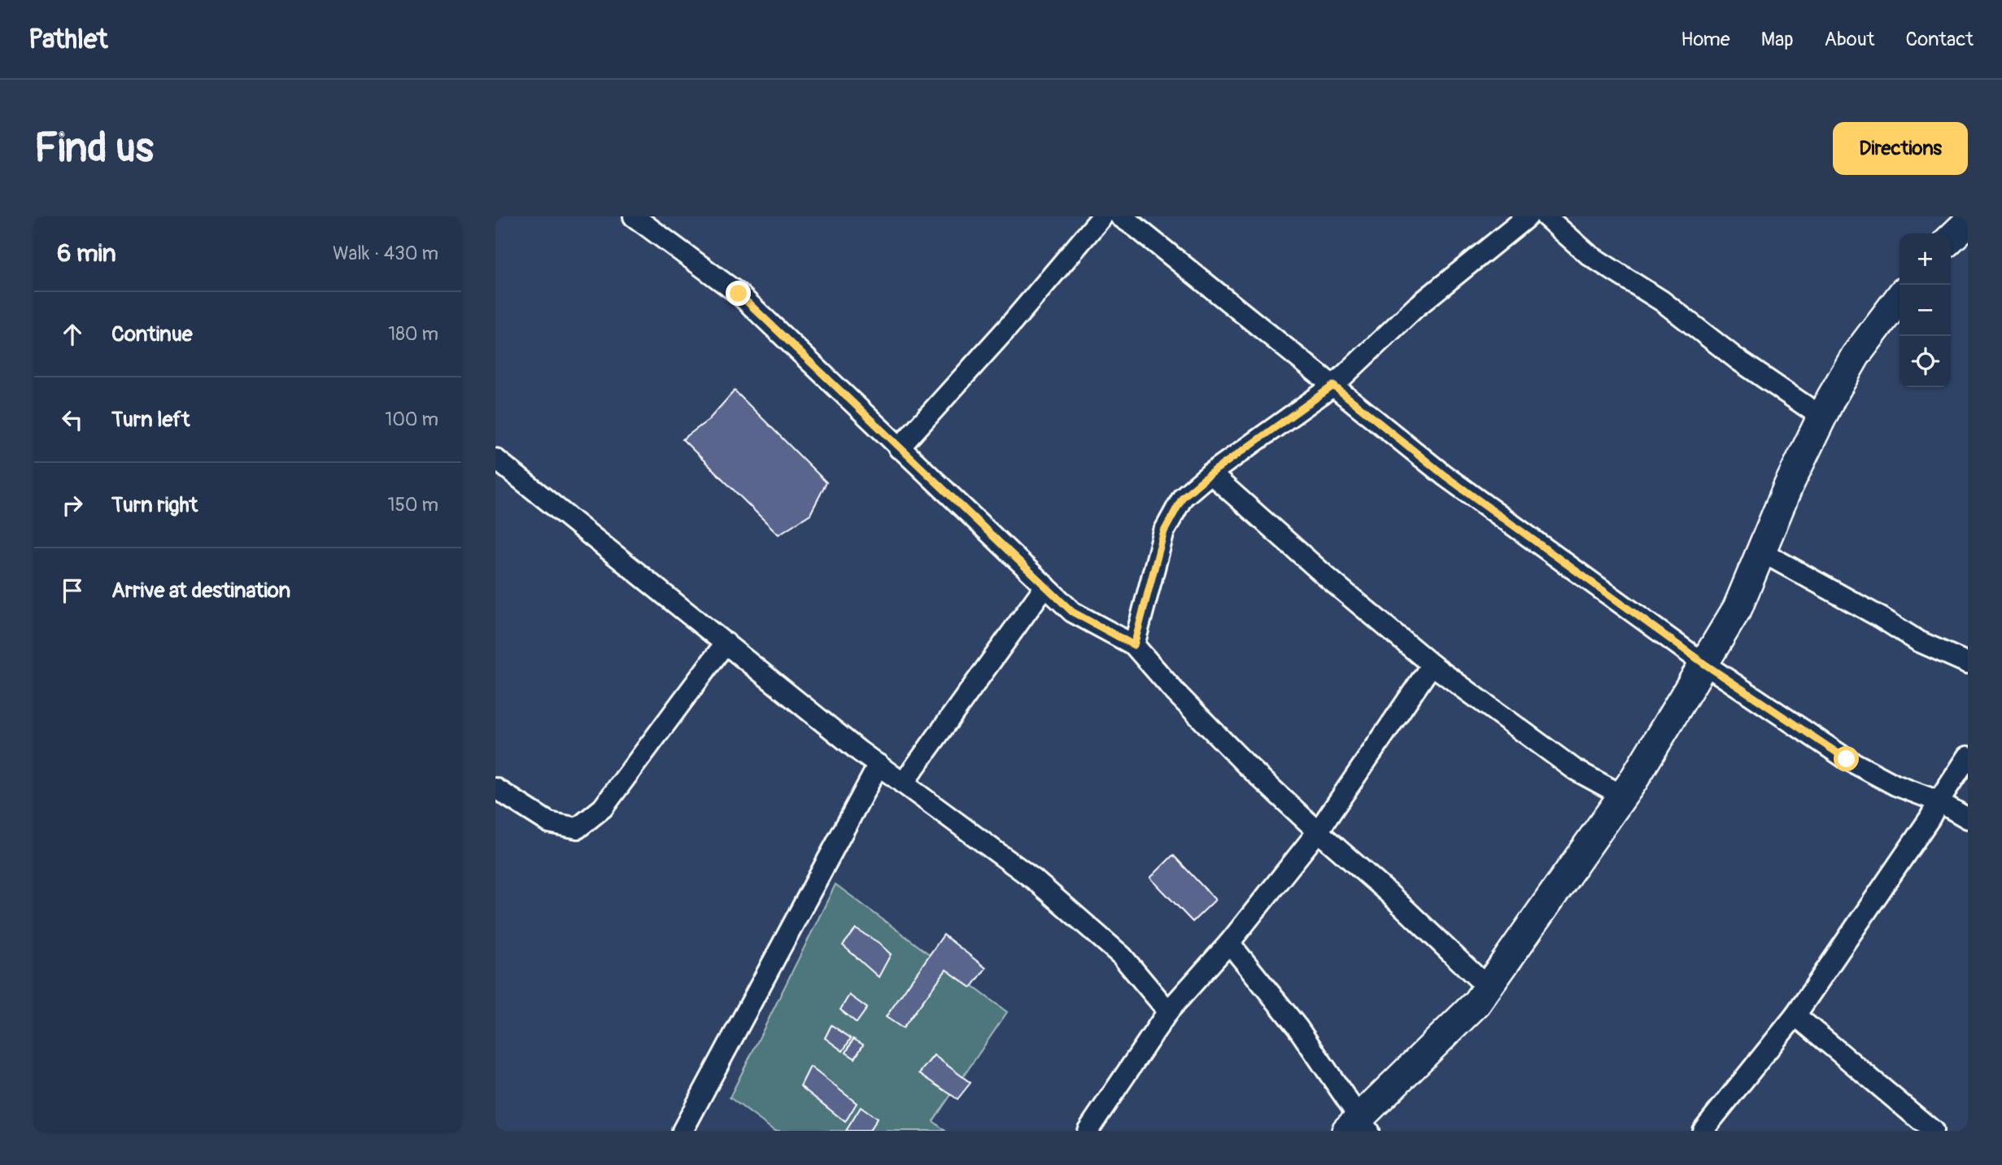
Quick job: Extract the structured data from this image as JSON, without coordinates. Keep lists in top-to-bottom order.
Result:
{
  "page": {
    "header": "Pathlet",
    "nav": [
      "Home",
      "Map",
      "About",
      "Contact"
    ],
    "buttons": "Directions",
    "title": "Find us",
    "heading": ["6 min", "Walk · 430 m"],
    "map_buttons": ["+", "−"],
    "list": [
      ["Continue", "180 m"],
      ["Turn left", "100 m"],
      ["Turn right", "150 m"],
      "Arrive at destination"
    ]
  }
}
